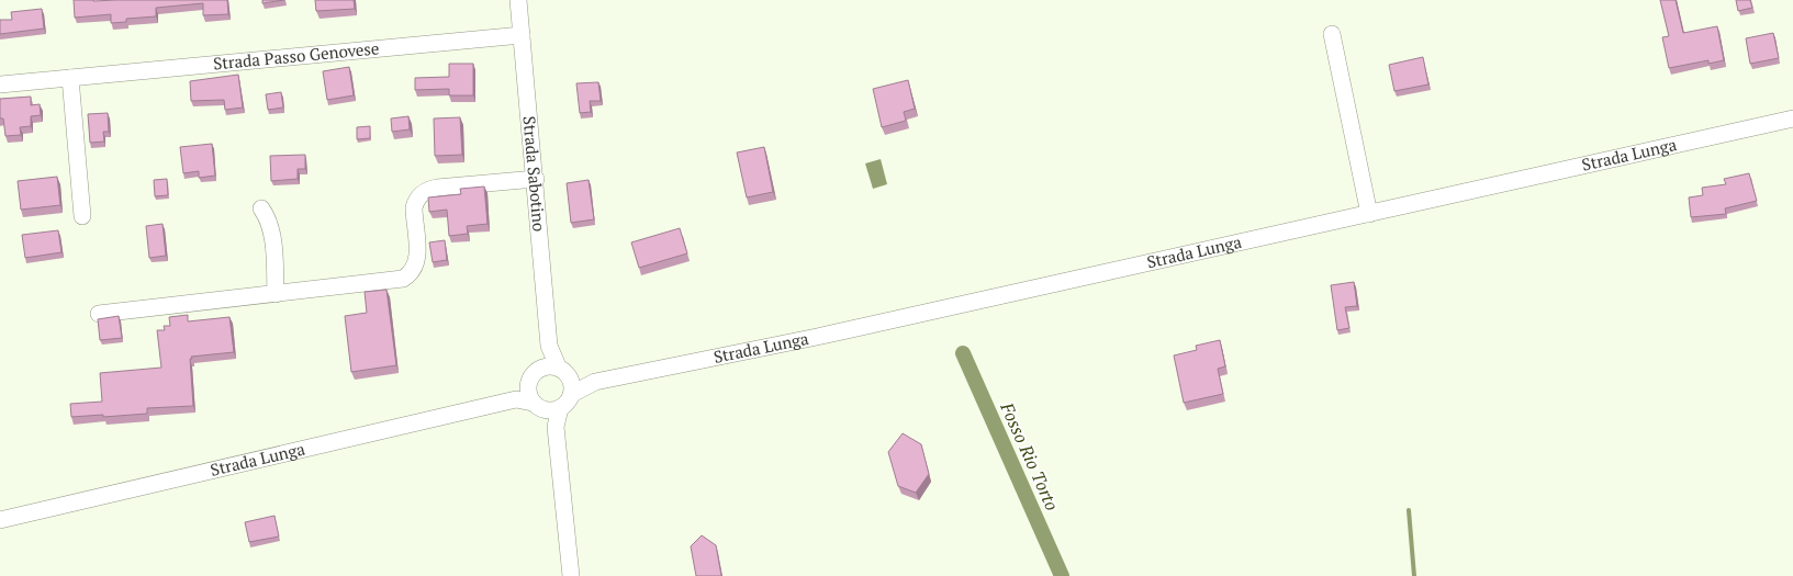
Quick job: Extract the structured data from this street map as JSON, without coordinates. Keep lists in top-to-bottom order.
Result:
{
  "streets": {
    "street": ["Strada Passo Genovese", "Strada Lunga", "Strada Sabotino"]
  },
  "crossings": [
    ["Strada Passo Genovese", "Strada Sabotino"],
    ["Strada Lunga", "Strada Sabotino"]
  ],
  "water": ["Fosso Rio Torto"]
}
